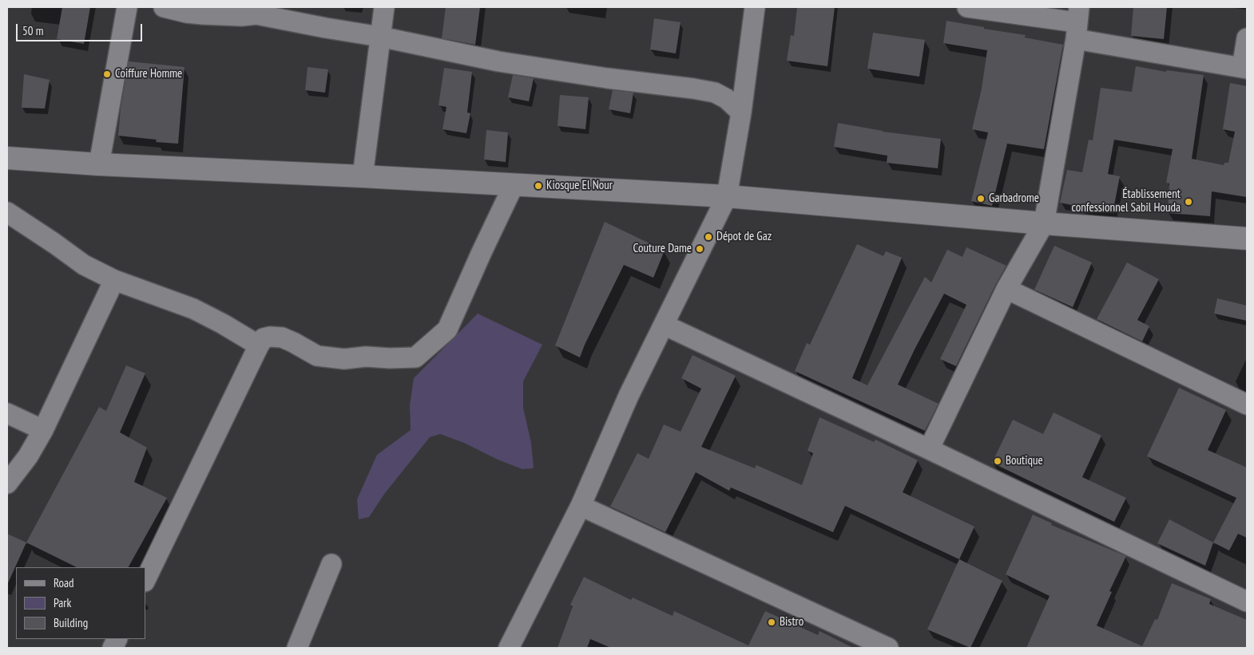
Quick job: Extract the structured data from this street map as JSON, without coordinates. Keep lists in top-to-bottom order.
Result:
{
  "places": [
    "Coiffure Homme",
    "Kiosque El Nour",
    "Garbadrome",
    "Établissement confessionnel Sabil Houda",
    "Dépot de Gaz",
    "Couture Dame",
    "Boutique",
    "Bistro"
  ],
  "legend": ["Road", "Park", "Building"],
  "scale_bar": "50 m"
}
